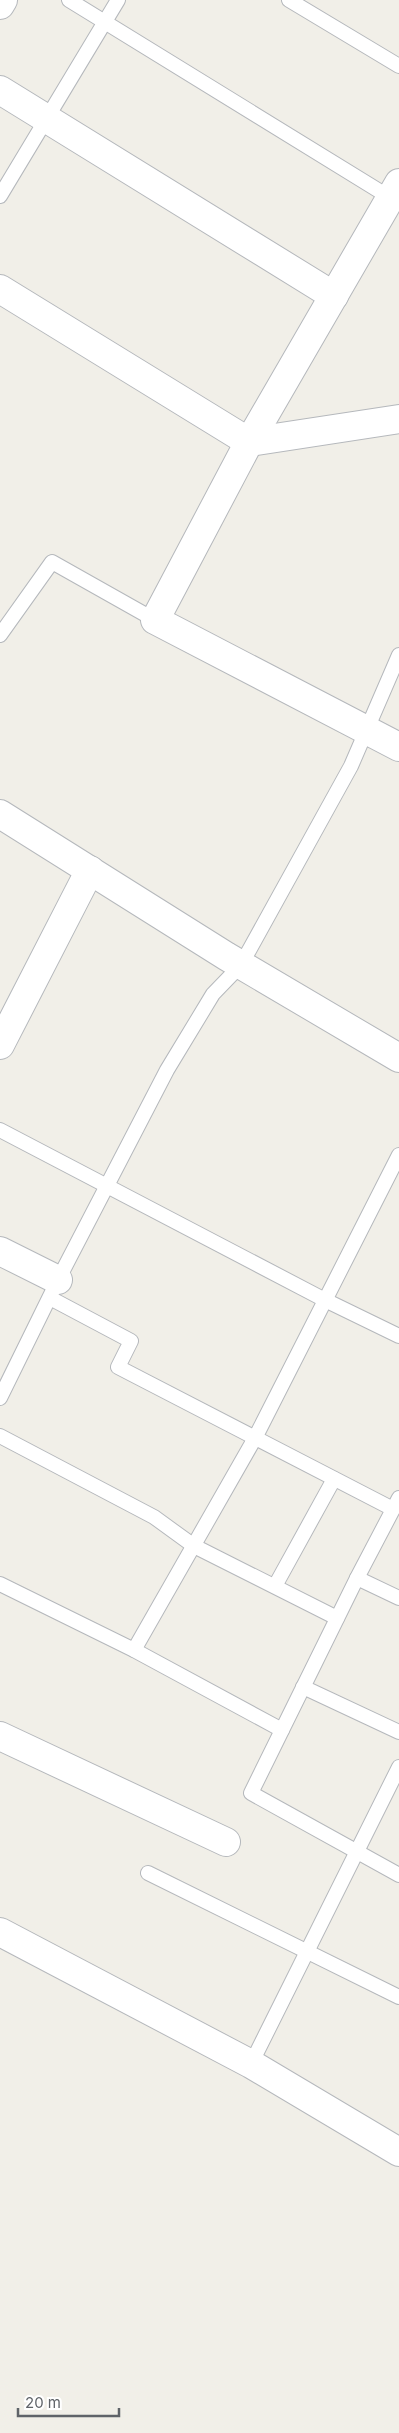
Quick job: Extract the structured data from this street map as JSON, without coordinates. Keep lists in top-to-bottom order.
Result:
{
  "scale_bar": "20 m"
}
